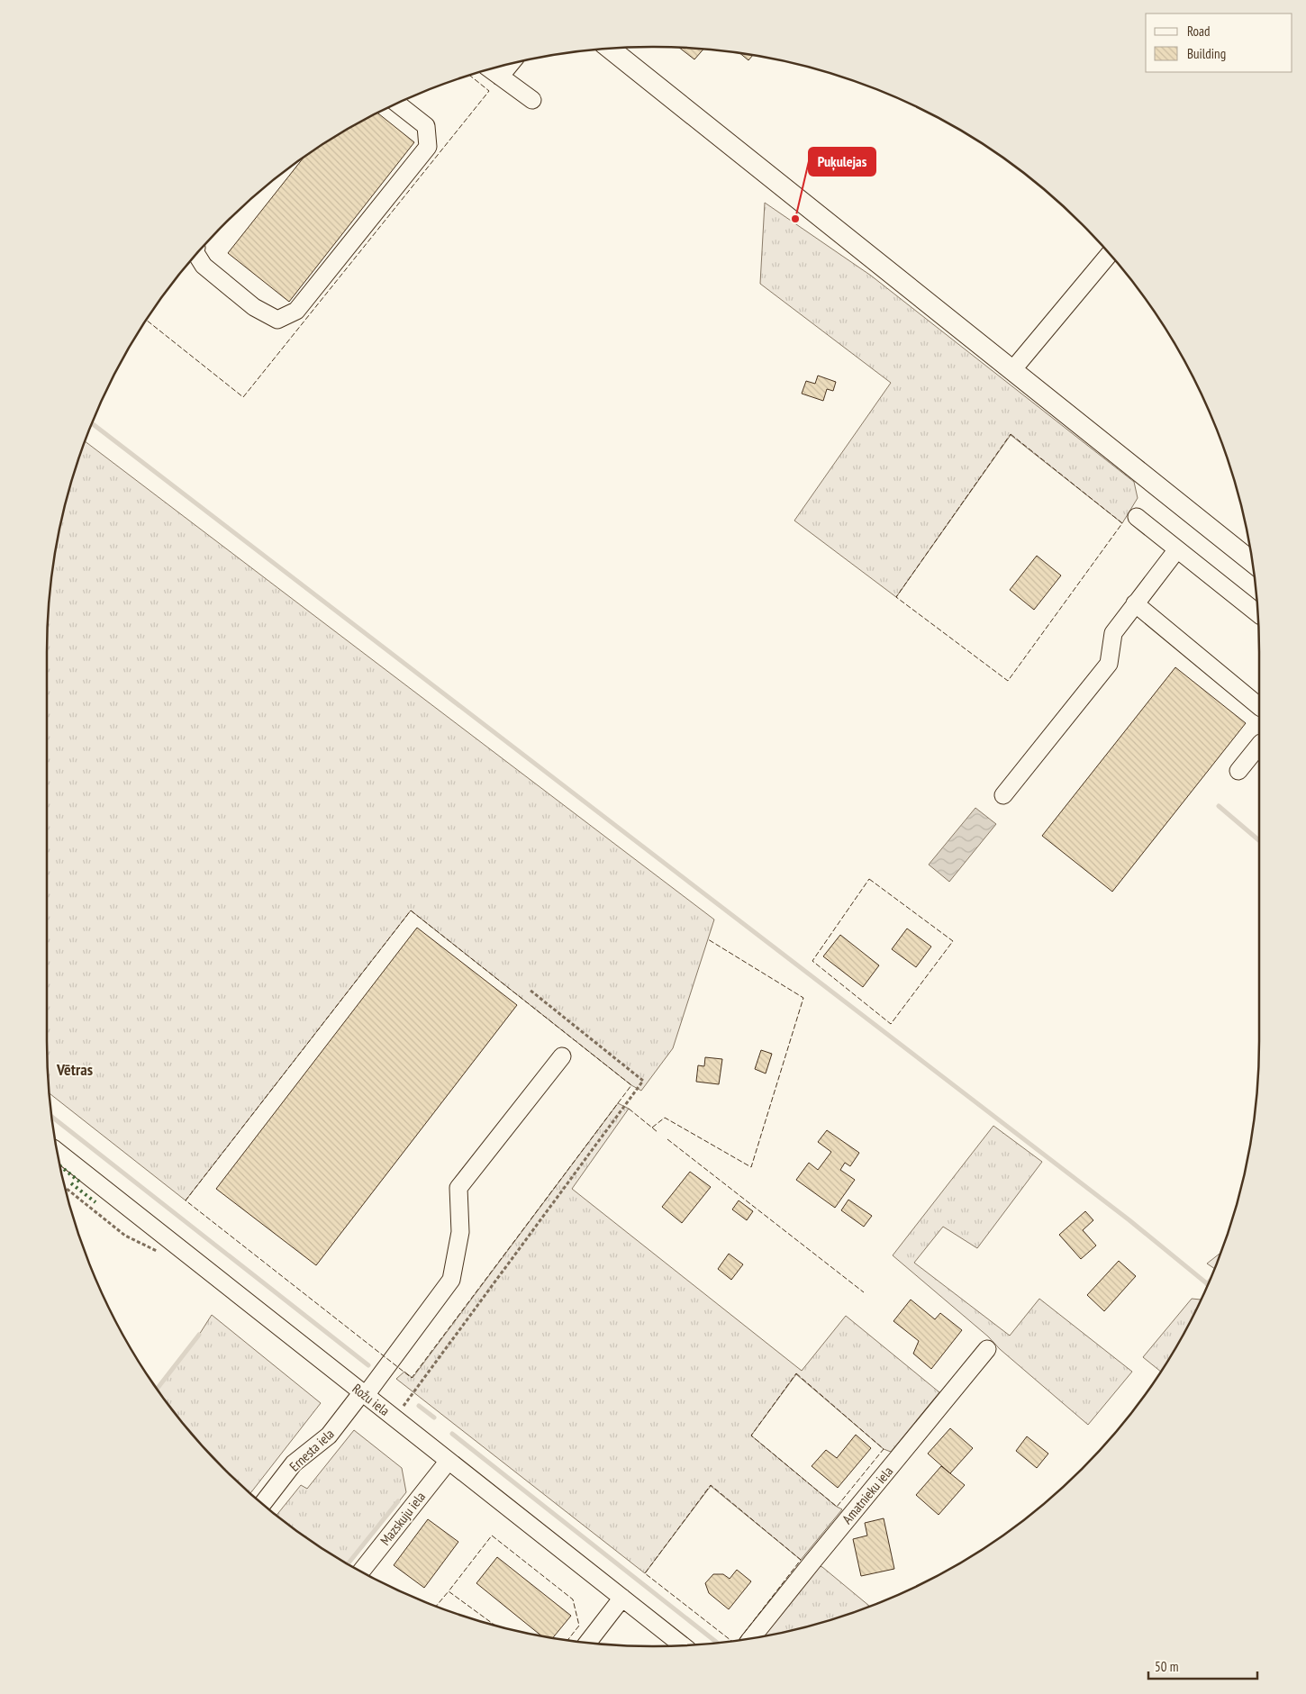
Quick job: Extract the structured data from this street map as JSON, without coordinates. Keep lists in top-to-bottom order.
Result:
{
  "streets": {
    "street": [
      "Rožu iela",
      "Ernesta iela",
      "Amatnieku iela",
      "Mazskuju iela"
    ]
  },
  "crossings": [
    ["Rožu iela", "Ernesta iela"],
    ["Rožu iela", "Mazskuju iela"]
  ],
  "districts": ["Vētras"],
  "places": ["Puķulejas"],
  "legend": ["Road", "Building"],
  "scale_bar": "50 m"
}
